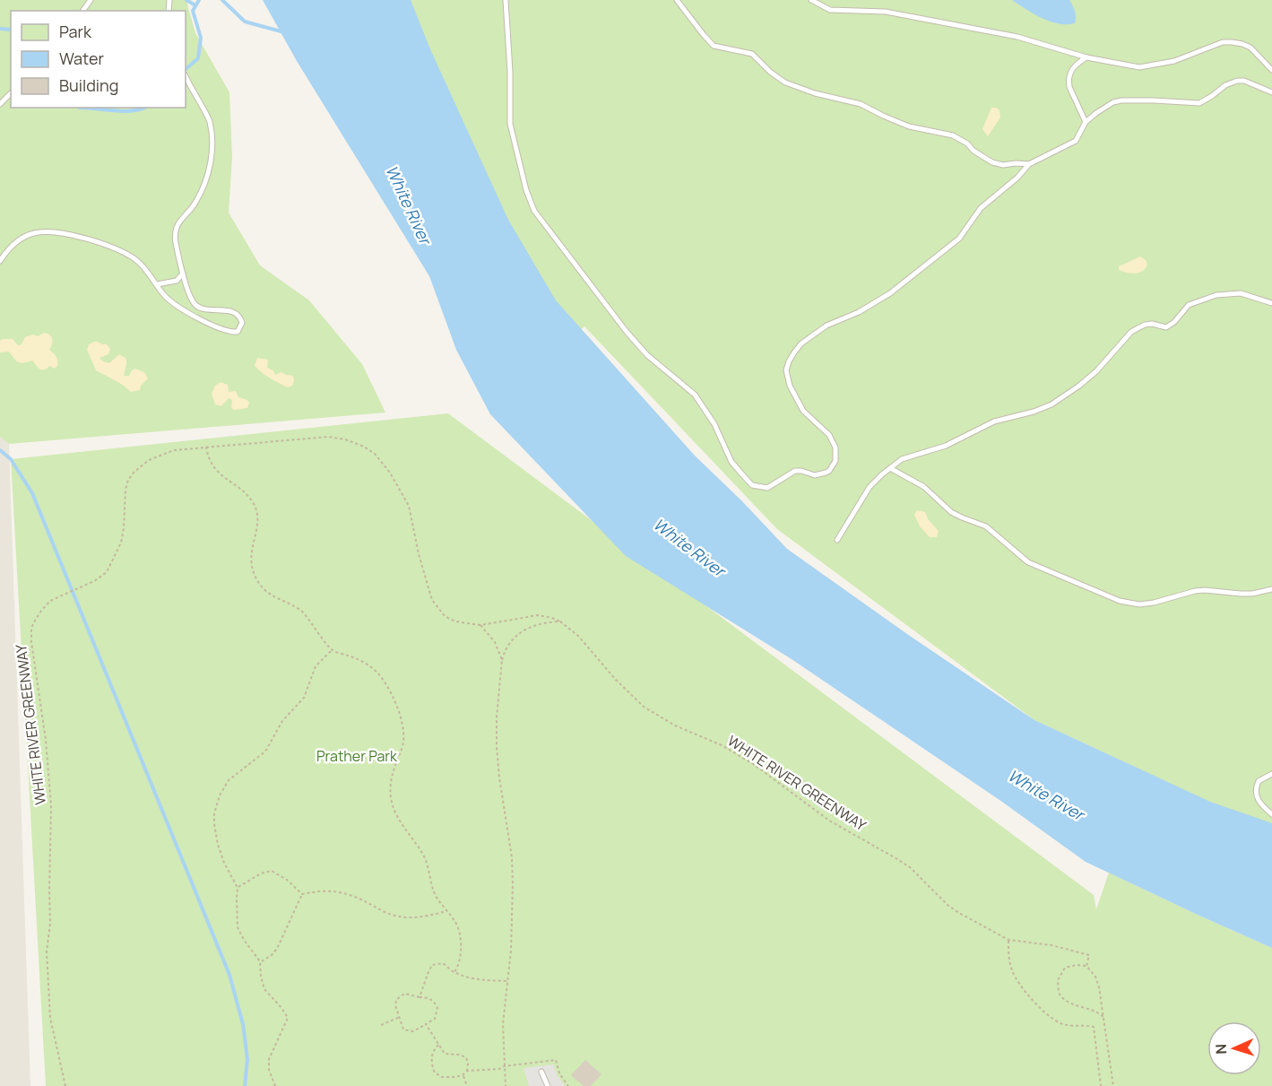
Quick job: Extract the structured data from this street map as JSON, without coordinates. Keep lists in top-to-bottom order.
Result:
{
  "streets": {
    "path": ["WHITE RIVER GREENWAY"]
  },
  "water": ["White River"],
  "parks": ["Prather Park"],
  "legend": ["Park", "Water", "Building"],
  "north": "left"
}
